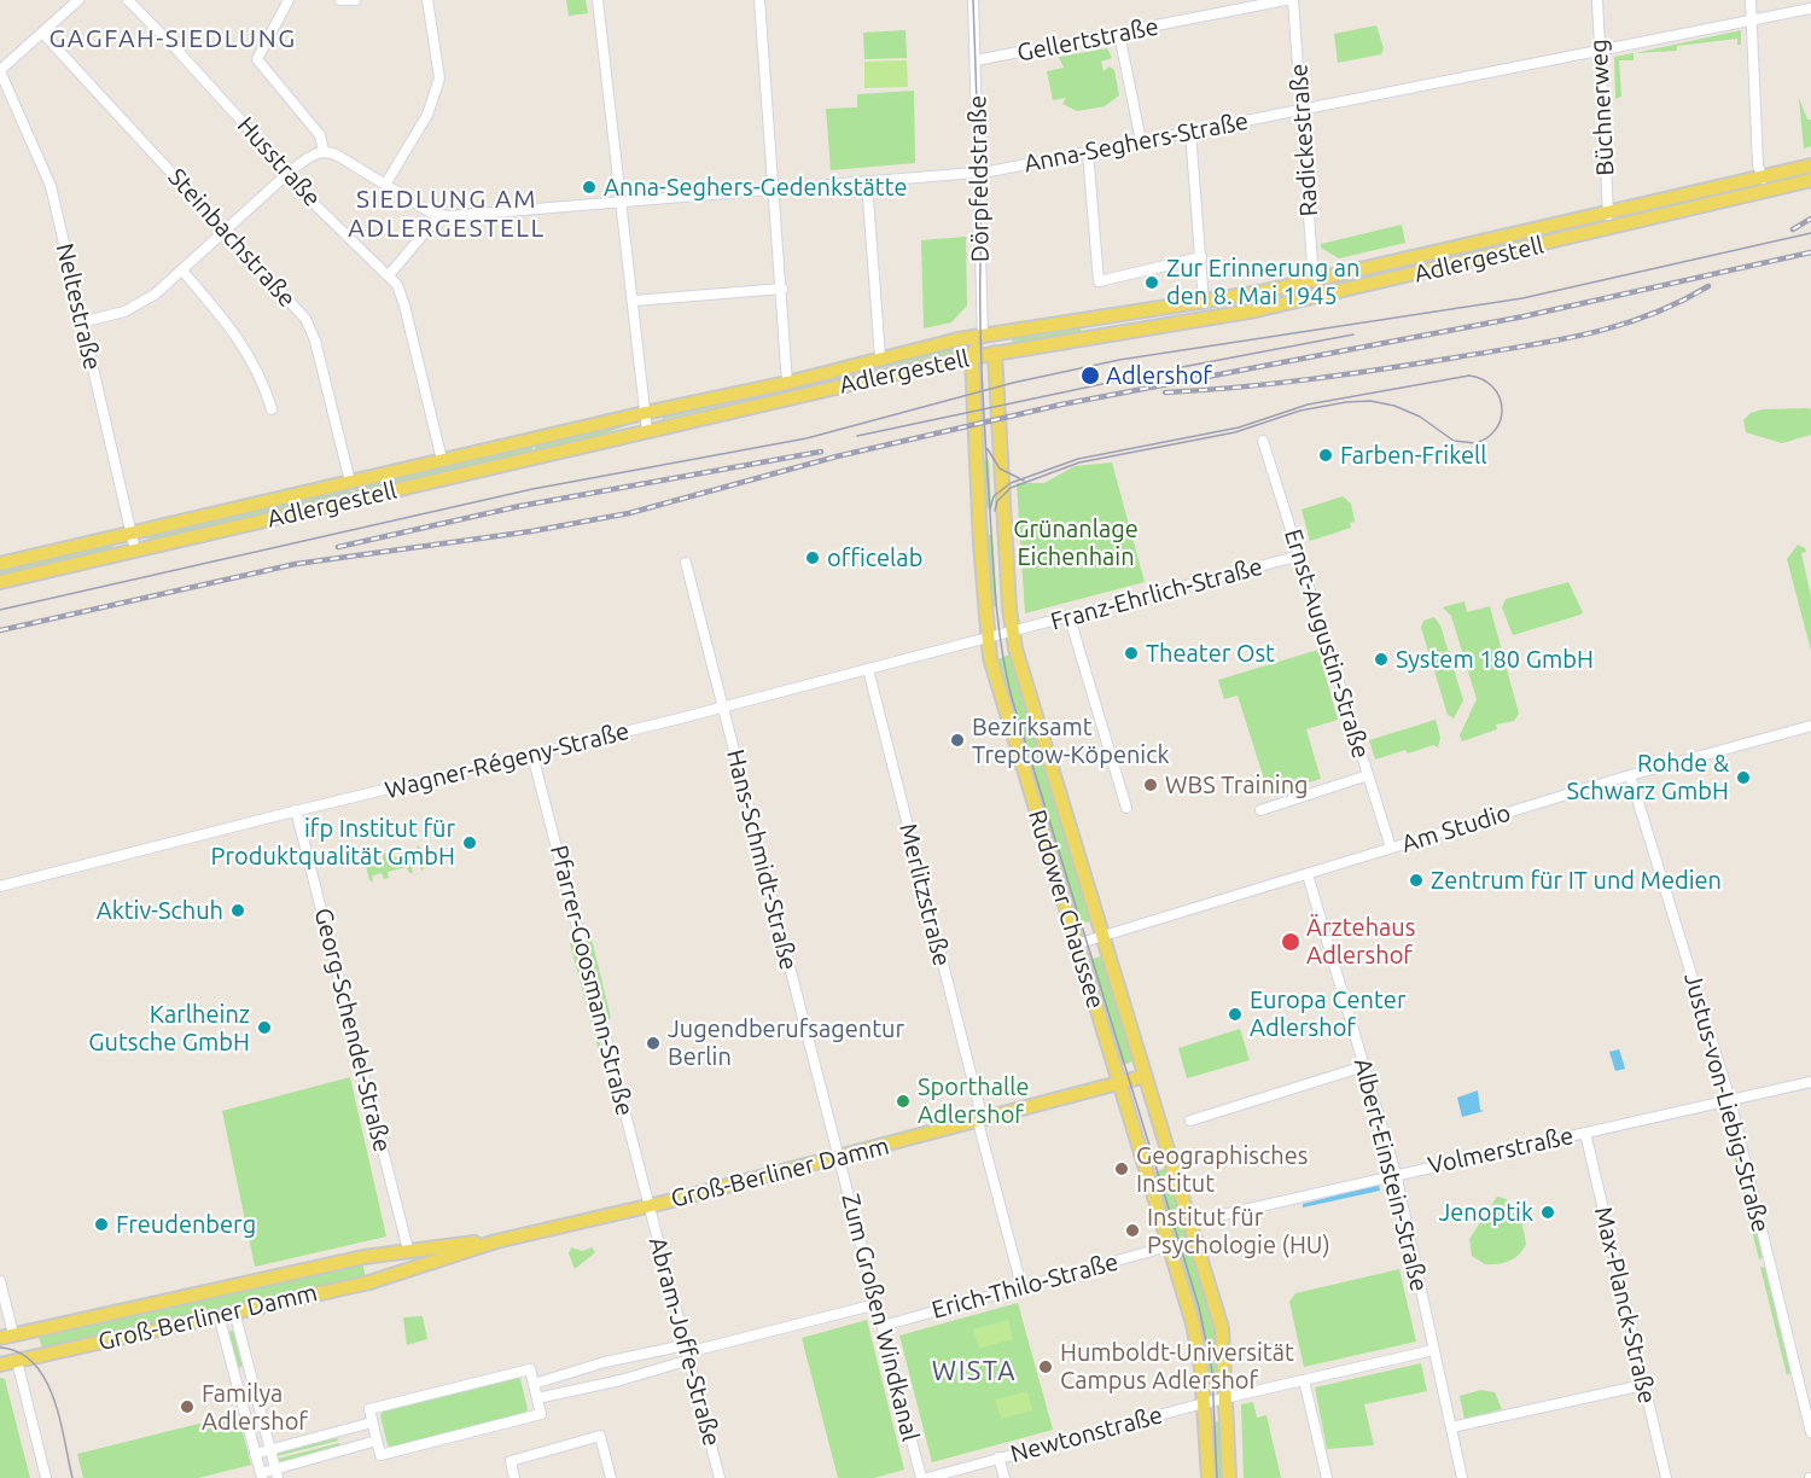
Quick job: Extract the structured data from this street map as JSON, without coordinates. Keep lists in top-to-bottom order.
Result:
{
  "streets": {
    "main road": ["Adlergestell", "Rudower Chaussee", "Groß-Berliner Damm"],
    "street": [
      "Gellertstraße",
      "Büchnerweg",
      "Radickestraße",
      "Anna-Seghers-Straße",
      "Husstraße",
      "Dörpfeldstraße",
      "Steinbachstraße",
      "Neltestraße",
      "Franz-Ehrlich-Straße",
      "Ernst-Augustin-Straße",
      "Wagner-Régeny-Straße",
      "Am Studio",
      "Hans-Schmidt-Straße",
      "Merlitzstraße",
      "Pfarrer-Goosmann-Straße",
      "Georg-Schendel-Straße",
      "Justus-von-Liebig-Straße",
      "Volmerstraße",
      "Albert-Einstein-Straße",
      "Erich-Thilo-Straße",
      "Max-Planck-Straße",
      "Zum Großen Windkanal",
      "Abram-Joffe-Straße",
      "Newtonstraße"
    ]
  },
  "crossings": [
    ["Gellertstraße", "Dörpfeldstraße"],
    ["Büchnerweg", "Anna-Seghers-Straße"],
    ["Büchnerweg", "Adlergestell"],
    ["Radickestraße", "Anna-Seghers-Straße"],
    ["Radickestraße", "Adlergestell"],
    ["Anna-Seghers-Straße", "Dörpfeldstraße"],
    ["Husstraße", "Adlergestell"],
    ["Dörpfeldstraße", "Adlergestell"],
    ["Steinbachstraße", "Adlergestell"],
    ["Adlergestell", "Neltestraße"],
    ["Adlergestell", "Rudower Chaussee"],
    ["Franz-Ehrlich-Straße", "Ernst-Augustin-Straße"],
    ["Franz-Ehrlich-Straße", "Wagner-Régeny-Straße"],
    ["Franz-Ehrlich-Straße", "Rudower Chaussee"],
    ["Ernst-Augustin-Straße", "Am Studio"],
    ["Wagner-Régeny-Straße", "Hans-Schmidt-Straße"],
    ["Wagner-Régeny-Straße", "Merlitzstraße"],
    ["Wagner-Régeny-Straße", "Rudower Chaussee"],
    ["Wagner-Régeny-Straße", "Pfarrer-Goosmann-Straße"],
    ["Wagner-Régeny-Straße", "Georg-Schendel-Straße"],
    ["Am Studio", "Rudower Chaussee"],
    ["Am Studio", "Justus-von-Liebig-Straße"],
    ["Am Studio", "Albert-Einstein-Straße"],
    ["Hans-Schmidt-Straße", "Groß-Berliner Damm"],
    ["Hans-Schmidt-Straße", "Zum Großen Windkanal"],
    ["Merlitzstraße", "Groß-Berliner Damm"],
    ["Merlitzstraße", "Erich-Thilo-Straße"],
    ["Rudower Chaussee", "Volmerstraße"],
    ["Rudower Chaussee", "Groß-Berliner Damm"],
    ["Rudower Chaussee", "Erich-Thilo-Straße"],
    ["Rudower Chaussee", "Newtonstraße"],
    ["Pfarrer-Goosmann-Straße", "Groß-Berliner Damm"],
    ["Pfarrer-Goosmann-Straße", "Abram-Joffe-Straße"],
    ["Georg-Schendel-Straße", "Groß-Berliner Damm"],
    ["Justus-von-Liebig-Straße", "Volmerstraße"],
    ["Volmerstraße", "Albert-Einstein-Straße"],
    ["Volmerstraße", "Max-Planck-Straße"],
    ["Groß-Berliner Damm", "Zum Großen Windkanal"],
    ["Groß-Berliner Damm", "Abram-Joffe-Straße"],
    ["Albert-Einstein-Straße", "Newtonstraße"],
    ["Erich-Thilo-Straße", "Zum Großen Windkanal"]
  ],
  "districts": ["GAGFAH-SIEDLUNG", "SIEDLUNG AM ADLERGESTELL", "WISTA"],
  "parks": ["Grünanlage Eichenhain"],
  "places": [
    "Anna-Seghers-Gedenkstätte",
    "Zur Erinnerung an den 8. Mai 1945",
    "Adlershof",
    "Farben-Frikell",
    "officelab",
    "Theater Ost",
    "System 180 GmbH",
    "Bezirksamt Treptow-Köpenick",
    "Rohde & Schwarz GmbH",
    "WBS Training",
    "ifp Institut für Produktqualität GmbH",
    "Zentrum für IT und Medien",
    "Aktiv-Schuh",
    "Ärztehaus Adlershof",
    "Europa Center Adlershof",
    "Karlheinz Gutsche GmbH",
    "Jugendberufsagentur Berlin",
    "Sporthalle Adlershof",
    "Geographisches Institut",
    "Jenoptik",
    "Freudenberg",
    "Institut für Psychologie (HU)",
    "Humboldt-Universität Campus Adlershof",
    "Familya Adlershof"
  ]
}
